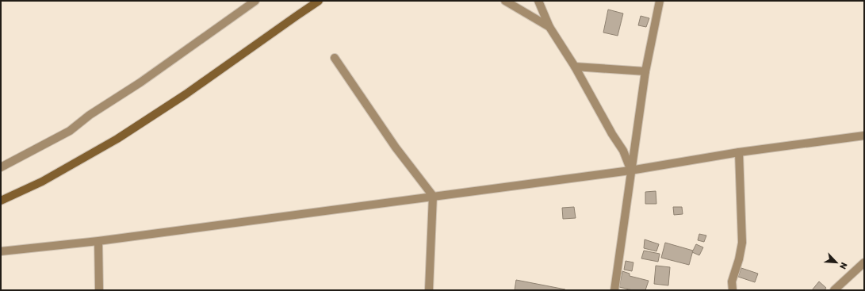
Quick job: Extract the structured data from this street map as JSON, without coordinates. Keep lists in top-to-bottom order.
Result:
{
  "north": "bottom right"
}
